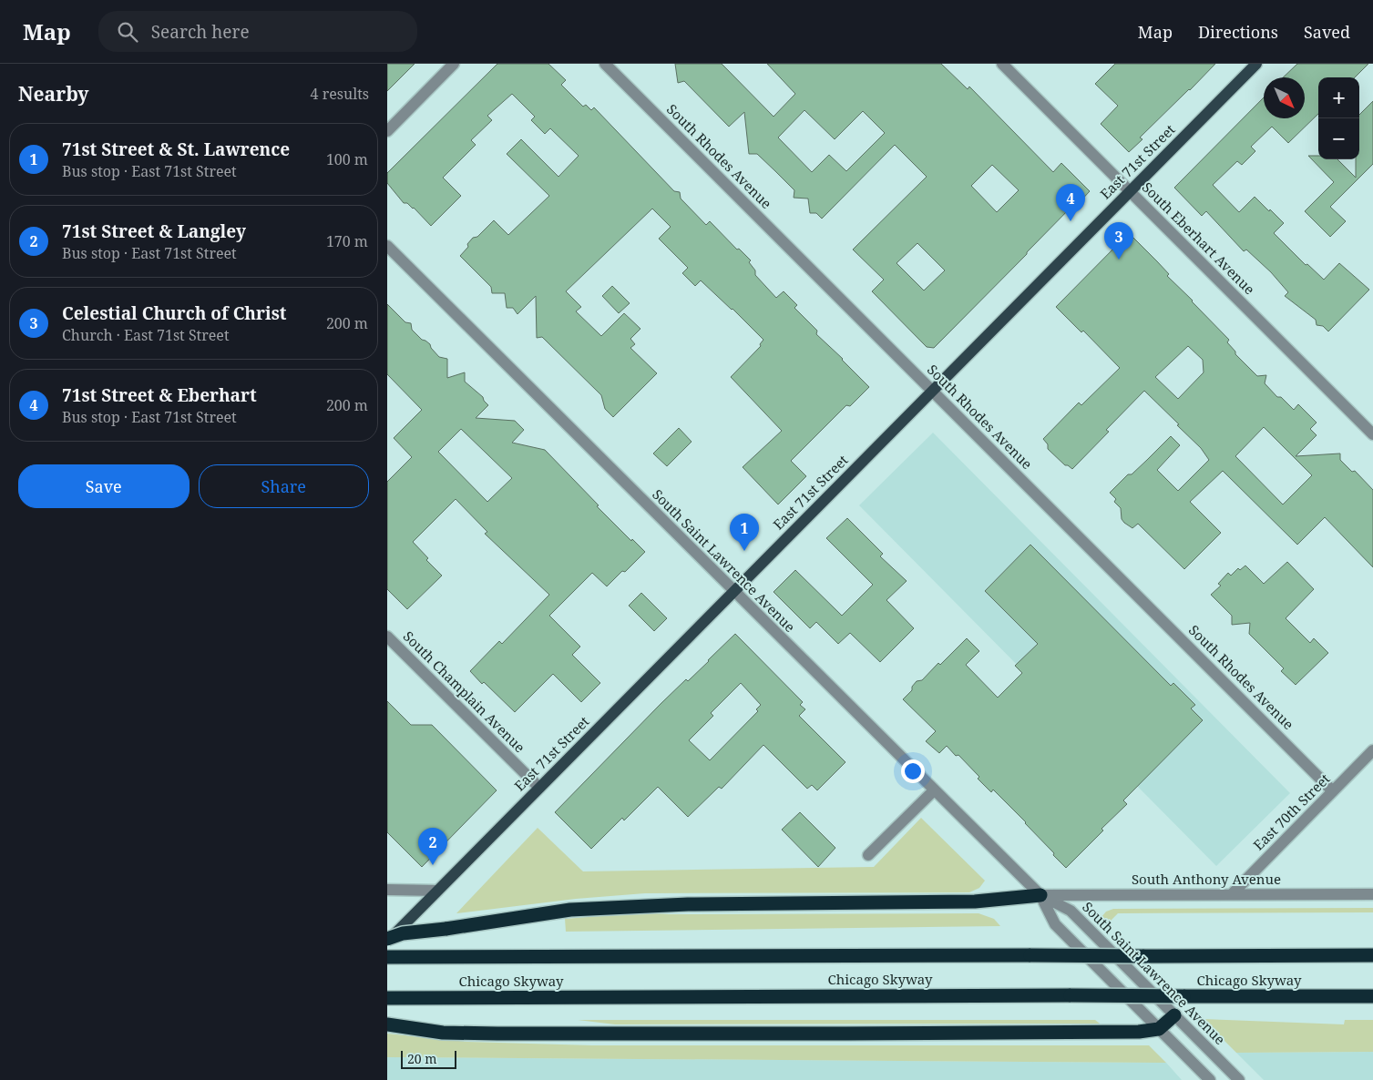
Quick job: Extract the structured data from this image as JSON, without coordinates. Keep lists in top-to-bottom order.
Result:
{
  "streets": {
    "highway": ["Chicago Skyway"],
    "main road": ["East 71st Street"],
    "street": [
      "South Rhodes Avenue",
      "South Eberhart Avenue",
      "South Saint Lawrence Avenue",
      "South Champlain Avenue",
      "East 70th Street",
      "South Anthony Avenue"
    ]
  },
  "crossings": [
    ["South Rhodes Avenue", "East 71st Street"],
    ["South Rhodes Avenue", "East 70th Street"],
    ["East 71st Street", "South Eberhart Avenue"],
    ["East 71st Street", "South Saint Lawrence Avenue"],
    ["East 71st Street", "South Champlain Avenue"],
    ["South Saint Lawrence Avenue", "South Anthony Avenue"],
    ["East 70th Street", "South Anthony Avenue"]
  ],
  "scale_bar": "20 m",
  "north": "bottom right",
  "page": {
    "header": "Map",
    "search": "Search here",
    "nav": ["Map", "Directions", "Saved"],
    "heading": ["Nearby", "4 results"],
    "map_buttons": ["+", "−"],
    "list": [
      {
        "mark": "1",
        "name": "71st Street & St. Lawrence",
        "note": "Bus stop · East 71st Street",
        "value": "100 m"
      },
      {
        "mark": "2",
        "name": "71st Street & Langley",
        "note": "Bus stop · East 71st Street",
        "value": "170 m"
      },
      {
        "mark": "3",
        "name": "Celestial Church of Christ",
        "note": "Church · East 71st Street",
        "value": "200 m"
      },
      {
        "mark": "4",
        "name": "71st Street & Eberhart",
        "note": "Bus stop · East 71st Street",
        "value": "200 m"
      }
    ],
    "pins": [
      "4",
      "3",
      "1",
      "2"
    ],
    "buttons": ["Save", "Share"],
    "scale": "20 m"
  }
}
